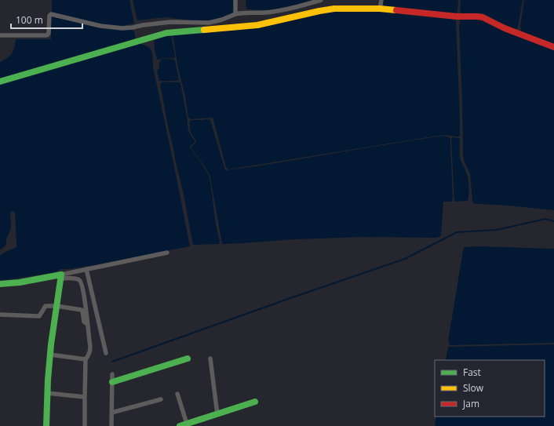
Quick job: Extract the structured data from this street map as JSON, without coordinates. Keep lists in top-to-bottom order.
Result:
{
  "legend": ["Fast", "Slow", "Jam"],
  "scale_bar": "100 m"
}
